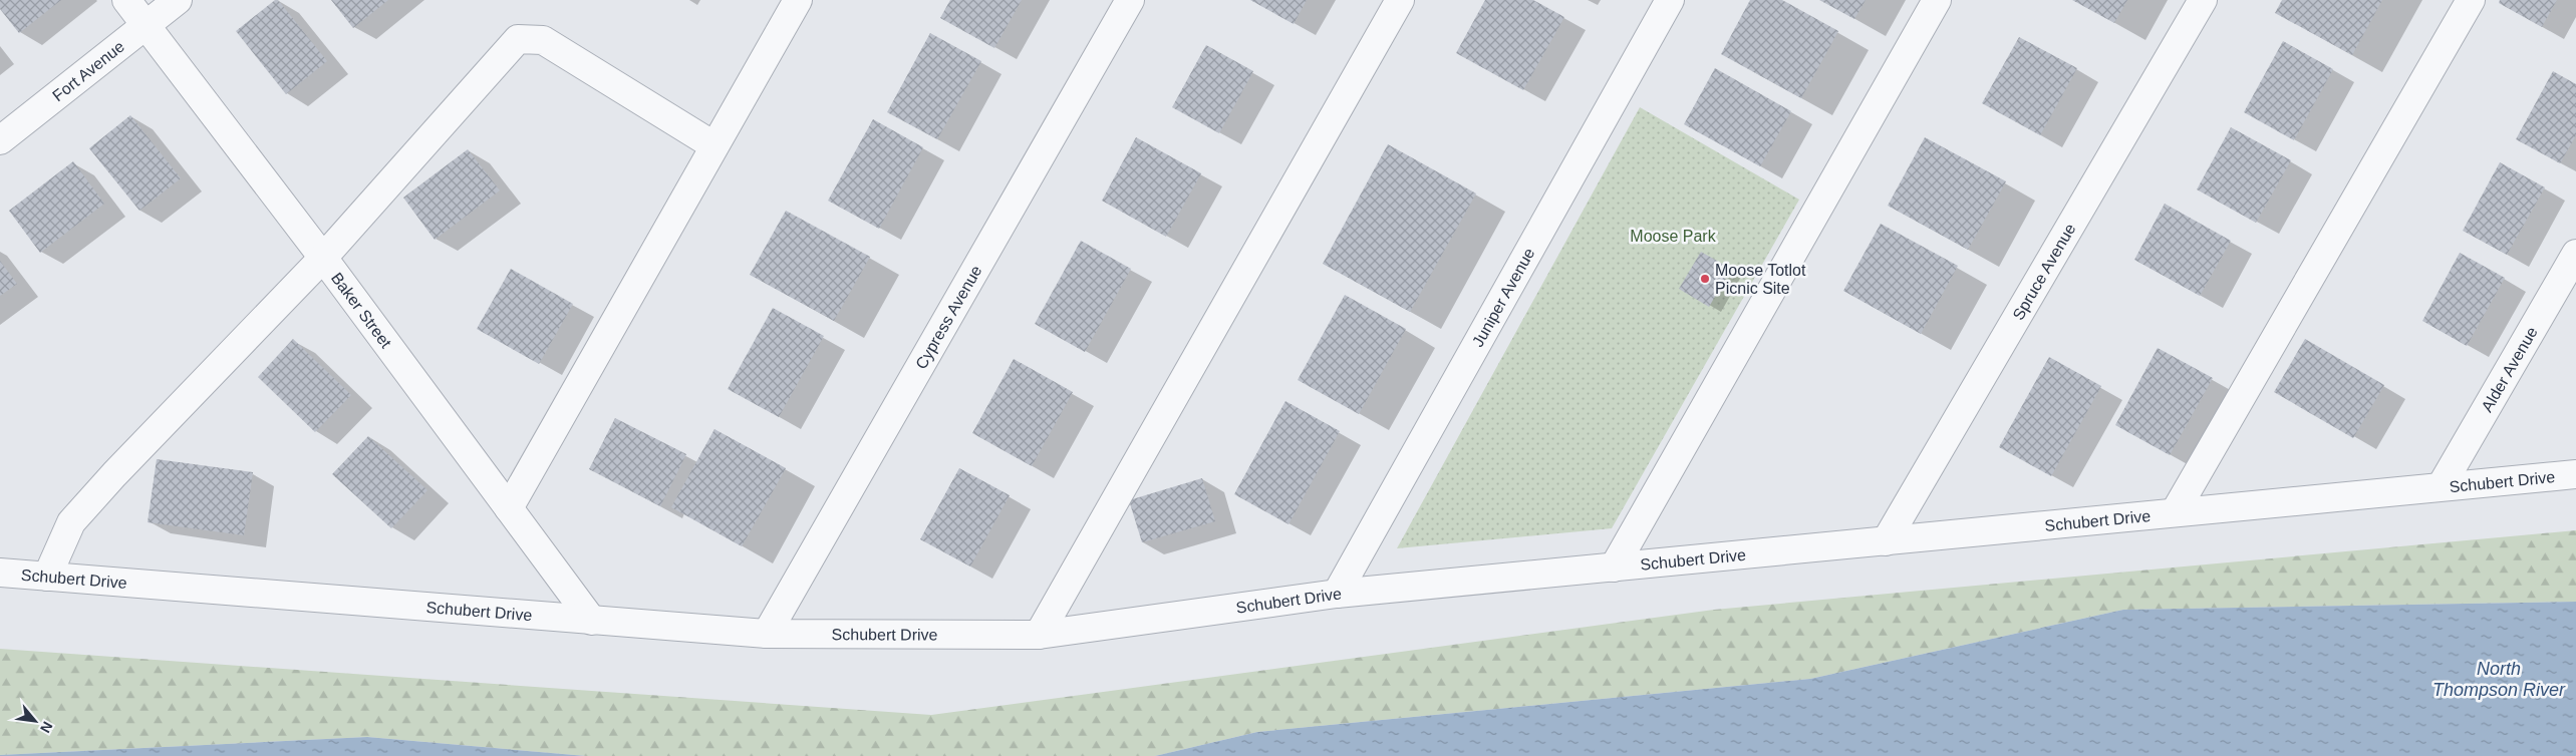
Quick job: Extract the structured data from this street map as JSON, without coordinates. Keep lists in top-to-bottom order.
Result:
{
  "streets": {
    "street": [
      "Fort Avenue",
      "Spruce Avenue",
      "Juniper Avenue",
      "Baker Street",
      "Cypress Avenue",
      "Alder Avenue",
      "Schubert Drive"
    ]
  },
  "crossings": [
    ["Fort Avenue", "Baker Street"],
    ["Spruce Avenue", "Schubert Drive"],
    ["Juniper Avenue", "Schubert Drive"],
    ["Baker Street", "Schubert Drive"],
    ["Cypress Avenue", "Schubert Drive"],
    ["Alder Avenue", "Schubert Drive"]
  ],
  "water": ["North Thompson River"],
  "parks": ["Moose Park"],
  "places": ["Moose Totlot Picnic Site"],
  "north": "bottom right"
}
